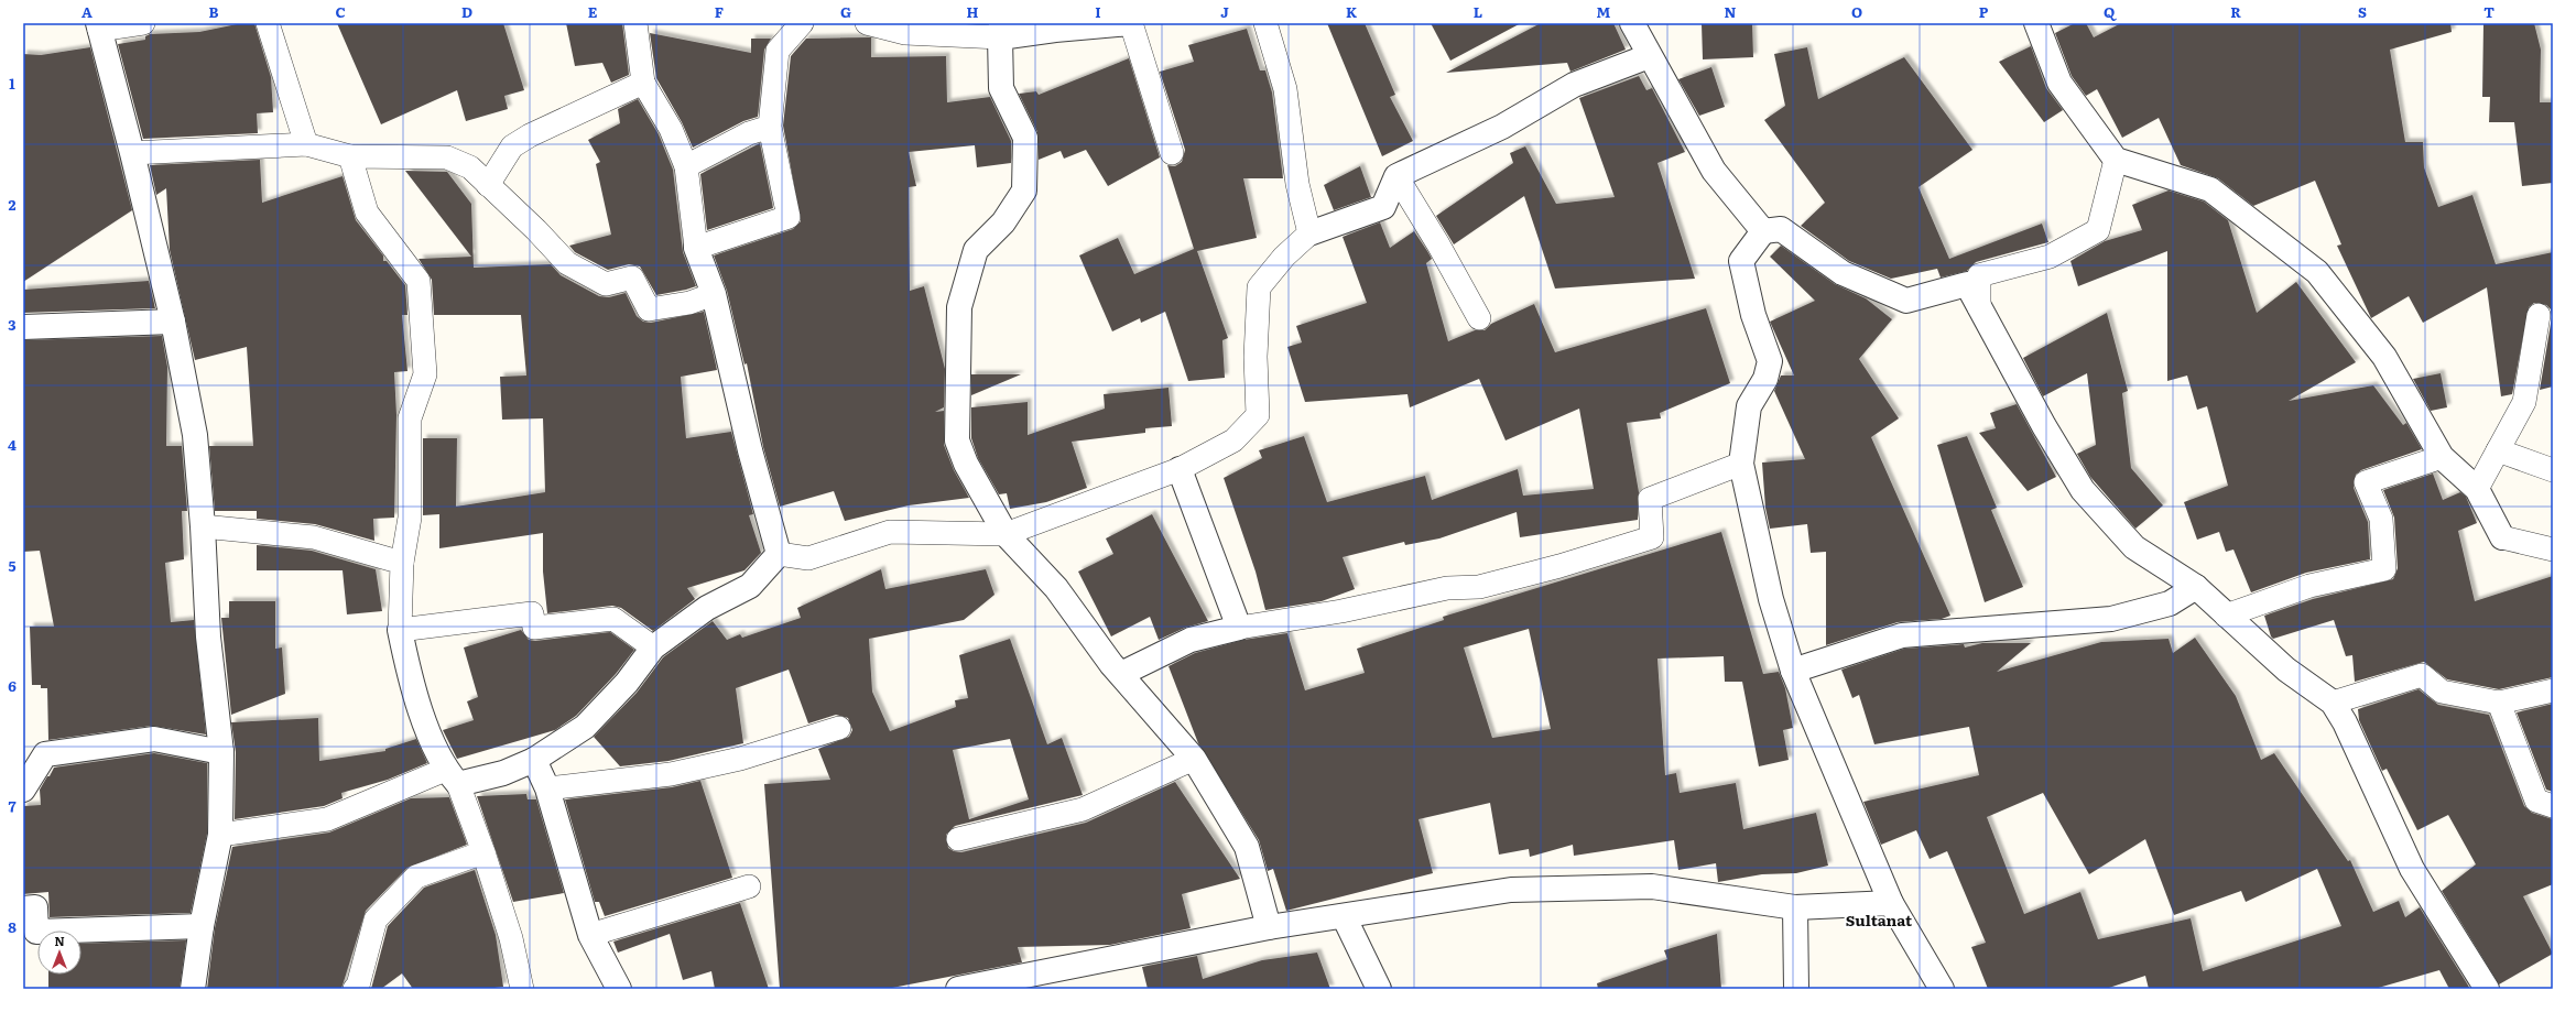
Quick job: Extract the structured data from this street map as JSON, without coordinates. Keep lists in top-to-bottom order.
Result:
{
  "districts": ["Sultanat"],
  "north": "top",
  "grid": {
    "columns": [
      "A",
      "B",
      "C",
      "D",
      "E",
      "F",
      "G",
      "H",
      "I",
      "J",
      "K",
      "L",
      "M",
      "N",
      "O",
      "P",
      "Q",
      "R",
      "S",
      "T"
    ],
    "rows": [
      "1",
      "2",
      "3",
      "4",
      "5",
      "6",
      "7",
      "8"
    ]
  }
}
